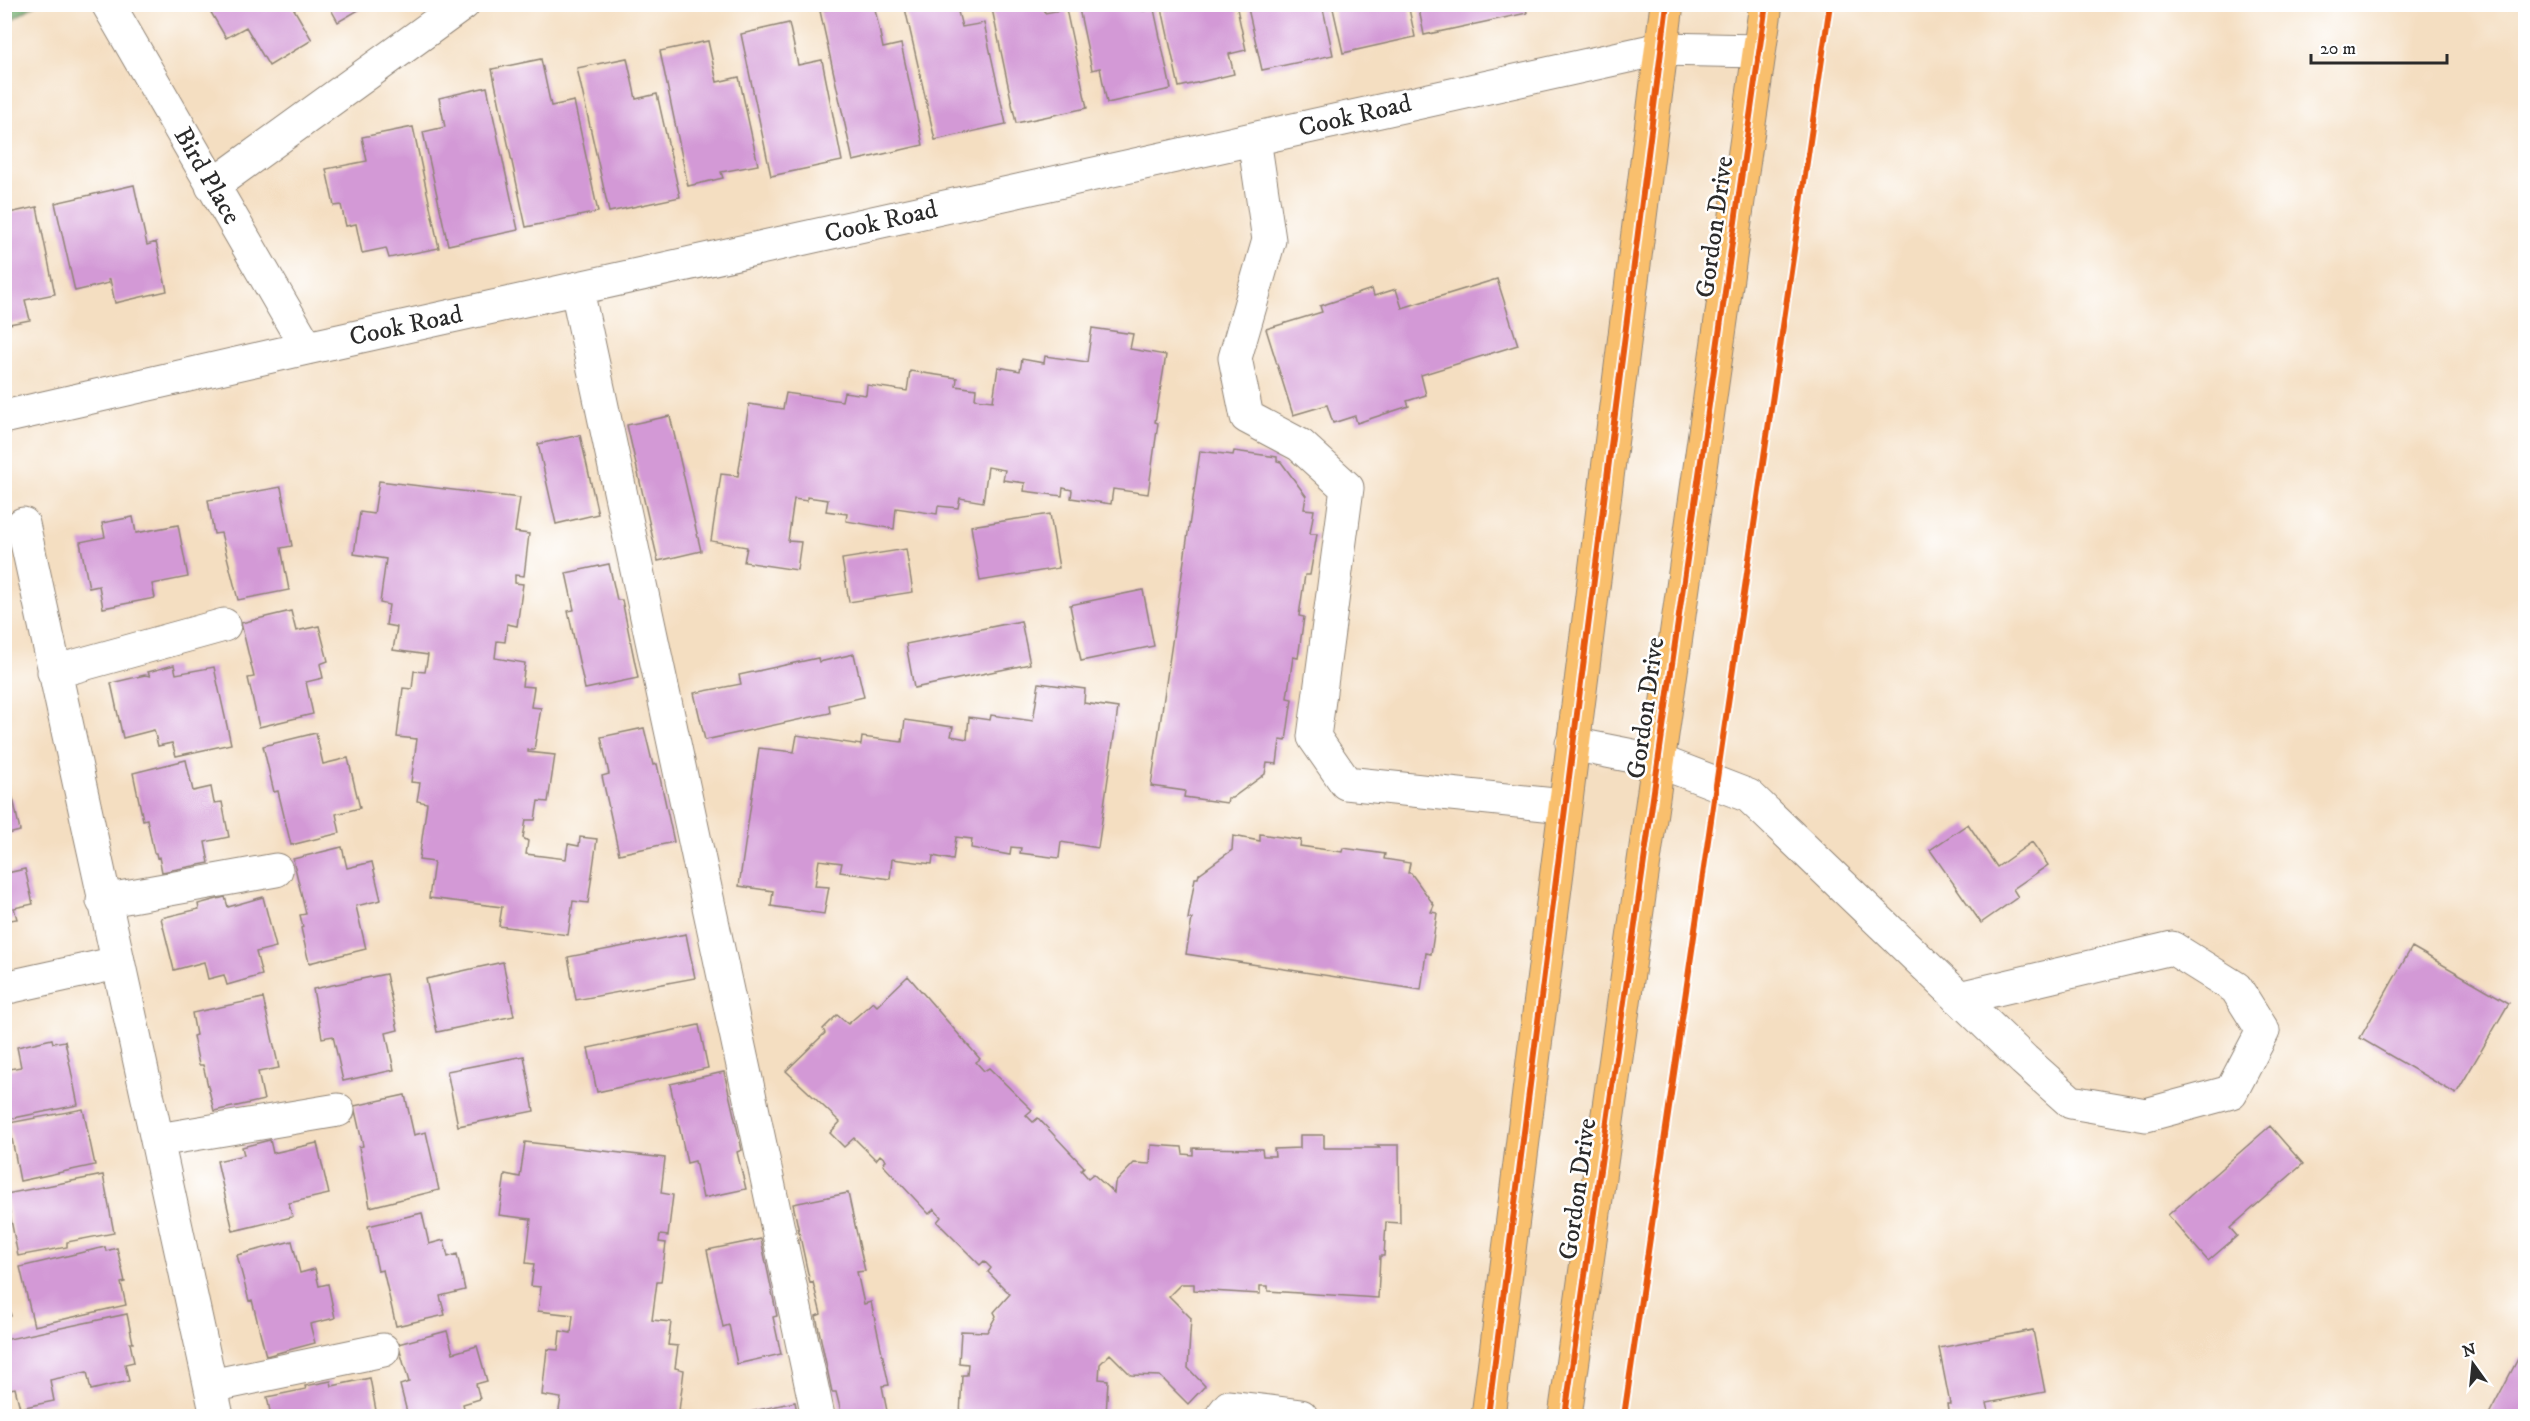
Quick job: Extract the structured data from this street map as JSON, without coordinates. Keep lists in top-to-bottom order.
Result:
{
  "streets": {
    "main road": ["Gordon Drive"],
    "street": ["Cook Road", "Bird Place"]
  },
  "crossings": [
    ["Cook Road", "Bird Place"],
    ["Cook Road", "Gordon Drive"]
  ],
  "scale_bar": "20 m",
  "north": "top"
}
